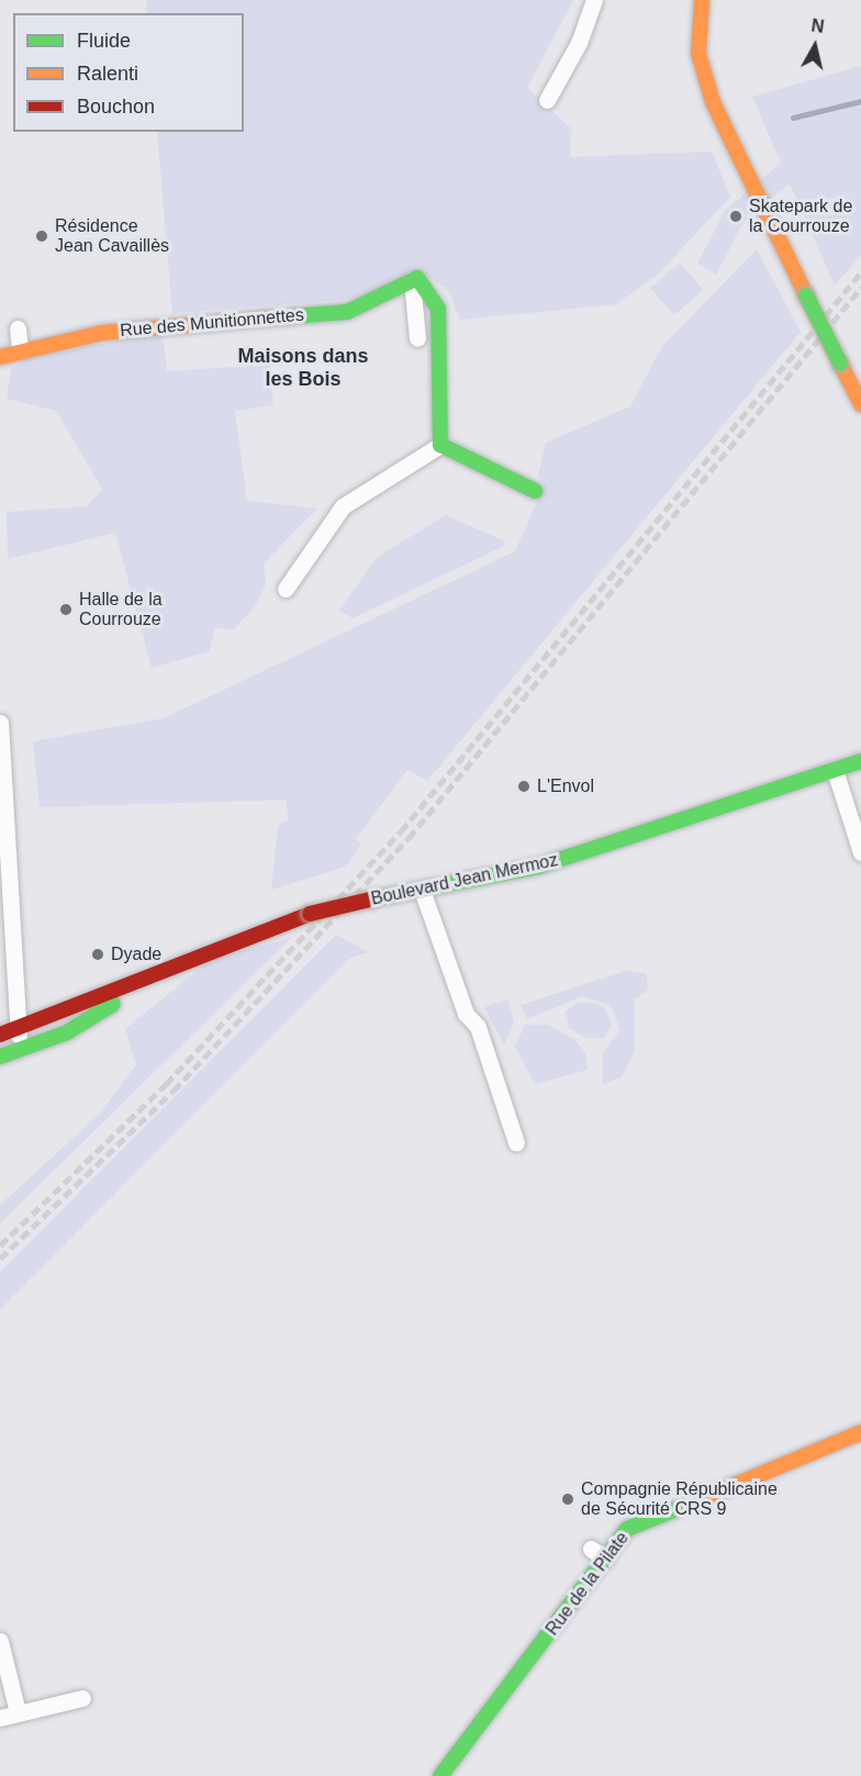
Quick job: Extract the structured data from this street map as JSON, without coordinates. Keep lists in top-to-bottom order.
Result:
{
  "streets": {
    "main road": ["Rue des Munitionnettes", "Boulevard Jean Mermoz", "Rue de la Pilate"]
  },
  "districts": ["Maisons dans les Bois"],
  "places": [
    "Skatepark de la Courrouze",
    "Résidence Jean Cavaillès",
    "Halle de la Courrouze",
    "L'Envol",
    "Dyade",
    "Compagnie Républicaine de Sécurité CRS 9"
  ],
  "legend": ["Fluide", "Ralenti", "Bouchon"],
  "north": "top"
}
